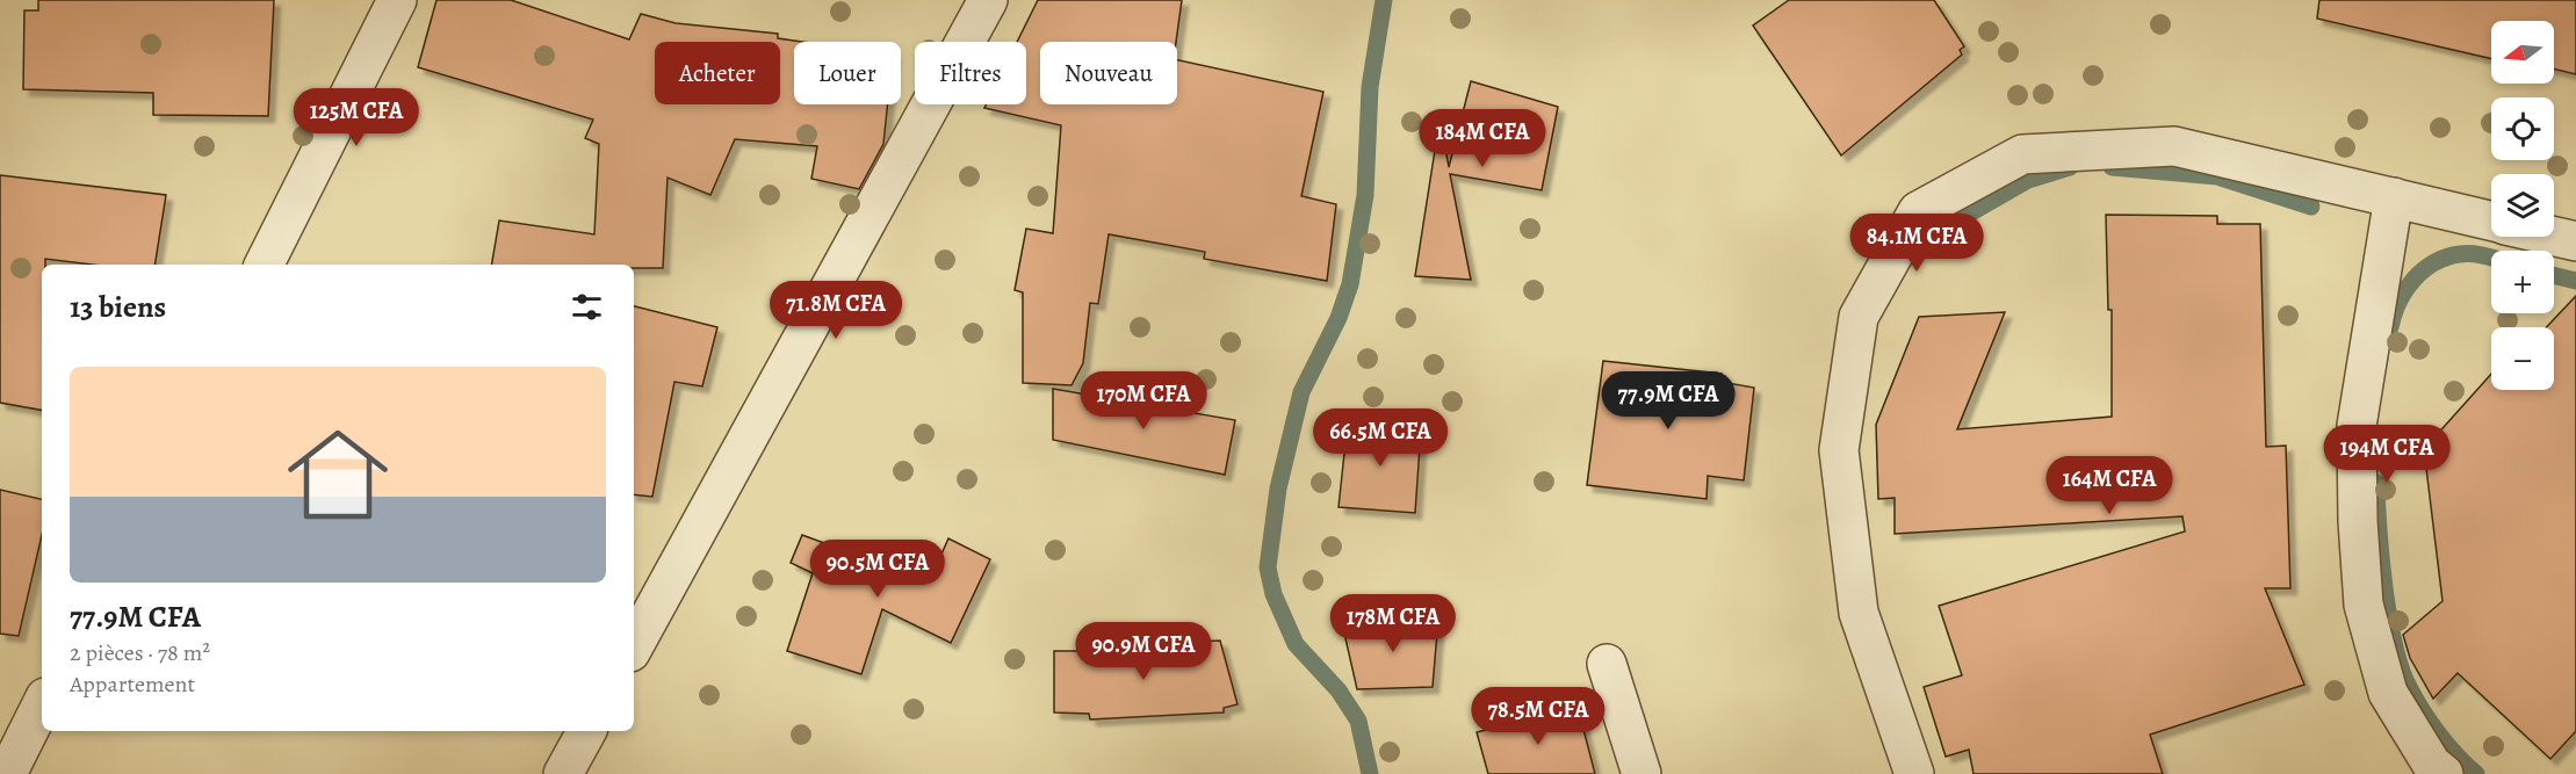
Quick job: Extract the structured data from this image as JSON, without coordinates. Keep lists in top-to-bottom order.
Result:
{
  "north": "left",
  "page": {
    "map_buttons": ["+", "−"],
    "chip": [
      "Acheter",
      "Louer",
      "Filtres",
      "Nouveau"
    ],
    "price": [
      "125M CFA",
      "184M CFA",
      "84.1M CFA",
      "71.8M CFA",
      "170M CFA",
      "77.9M CFA",
      "66.5M CFA",
      "194M CFA",
      "164M CFA",
      "90.5M CFA",
      "178M CFA",
      "90.9M CFA",
      "78.5M CFA"
    ],
    "heading": "13 biens",
    "list": [
      {
        "name": "77.9M CFA",
        "note": "2 pièces · 78 m² · Appartement"
      }
    ]
  }
}
